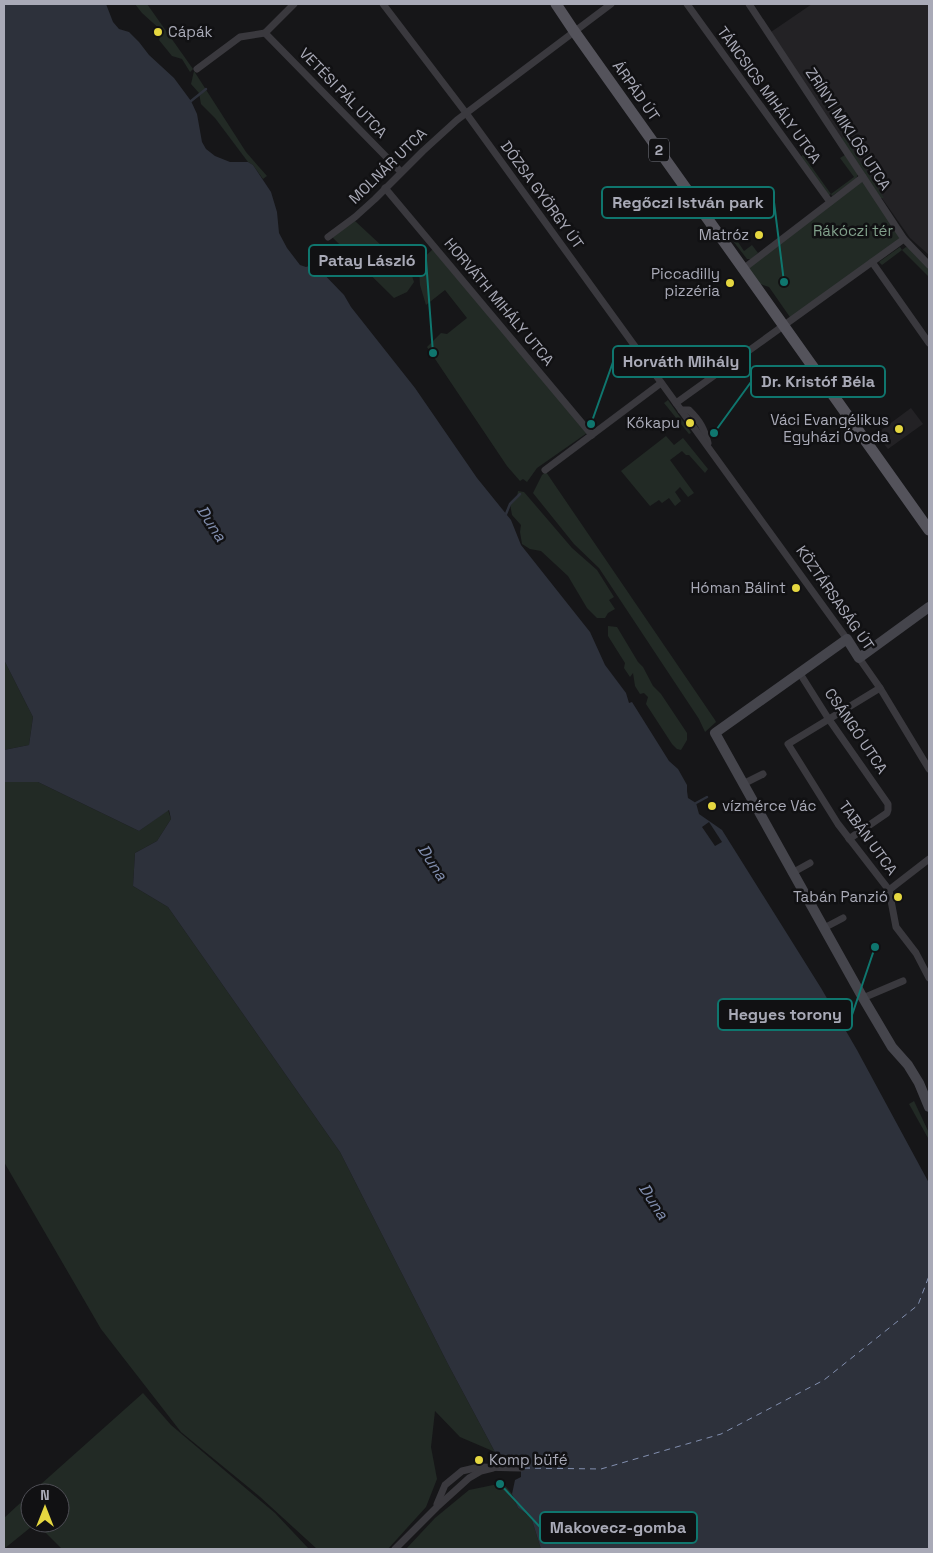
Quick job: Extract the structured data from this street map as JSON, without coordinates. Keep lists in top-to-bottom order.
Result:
{
  "streets": {
    "main road": ["ÁRPÁD ÚT", "2"],
    "street": [
      "VETÉSI PÁL UTCA",
      "TÁNCSICS MIHÁLY UTCA",
      "ZRÍNYI MIKLÓS UTCA",
      "MOLNÁR UTCA",
      "DÓZSA GYÖRGY ÚT",
      "HORVÁTH MIHÁLY UTCA",
      "KÖZTÁRSASÁG ÚT",
      "CSÁNGÓ UTCA",
      "TABÁN UTCA"
    ]
  },
  "crossings": [
    ["ÁRPÁD ÚT", "2"],
    ["ÁRPÁD ÚT", "MOLNÁR UTCA"],
    ["VETÉSI PÁL UTCA", "MOLNÁR UTCA"],
    ["MOLNÁR UTCA", "DÓZSA GYÖRGY ÚT"],
    ["MOLNÁR UTCA", "HORVÁTH MIHÁLY UTCA"],
    ["DÓZSA GYÖRGY ÚT", "KÖZTÁRSASÁG ÚT"],
    ["CSÁNGÓ UTCA", "TABÁN UTCA"]
  ],
  "water": ["Duna"],
  "parks": ["Rákóczi tér"],
  "places": [
    "Cápák",
    "Matróz",
    "Regőczi István park",
    "Piccadilly pizzéria",
    "Patay László",
    "Kőkapu",
    "Horváth Mihály",
    "Váci Evangélikus Egyházi Óvoda",
    "Dr. Kristóf Béla",
    "Hóman Bálint",
    "vízmérce Vác",
    "Tabán Panzió",
    "Hegyes torony",
    "Komp büfé",
    "Makovecz-gomba"
  ],
  "north": "top"
}
